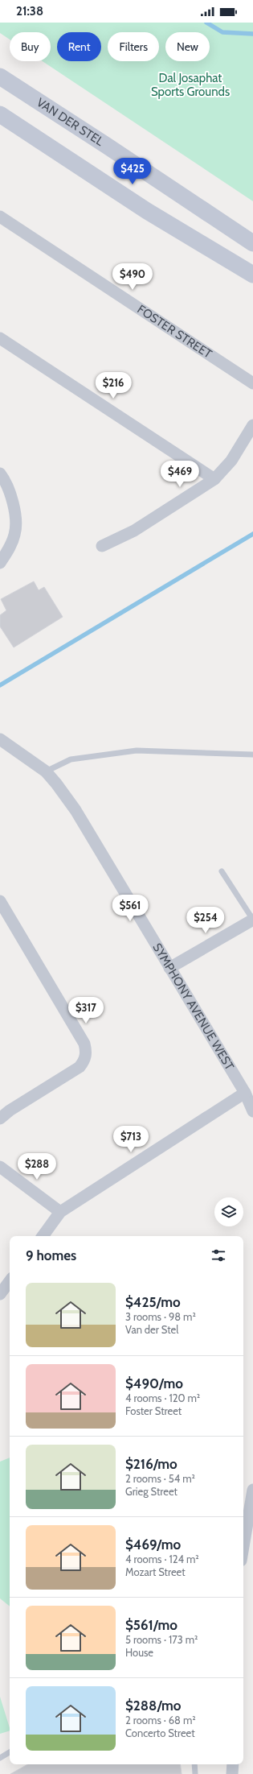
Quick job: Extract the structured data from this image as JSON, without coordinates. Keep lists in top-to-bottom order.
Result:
{
  "streets": {
    "main road": ["VAN DER STEL"],
    "street": ["FOSTER STREET", "SYMPHONY AVENUE WEST"]
  },
  "parks": ["Dal Josaphat Sports Grounds"],
  "page": {
    "status": "21:38",
    "chip": [
      "Buy",
      "Rent",
      "Filters",
      "New"
    ],
    "price": [
      "$425",
      "$490",
      "$216",
      "$469",
      "$561",
      "$254",
      "$317",
      "$713",
      "$288"
    ],
    "heading": "9 homes",
    "list": [
      {
        "name": "$425/mo",
        "note": "3 rooms · 98 m² · Van der Stel"
      },
      {
        "name": "$490/mo",
        "note": "4 rooms · 120 m² · Foster Street"
      },
      {
        "name": "$216/mo",
        "note": "2 rooms · 54 m² · Grieg Street"
      },
      {
        "name": "$469/mo",
        "note": "4 rooms · 124 m² · Mozart Street"
      },
      {
        "name": "$561/mo",
        "note": "5 rooms · 173 m² · House"
      },
      {
        "name": "$288/mo",
        "note": "2 rooms · 68 m² · Concerto Street"
      }
    ]
  }
}
